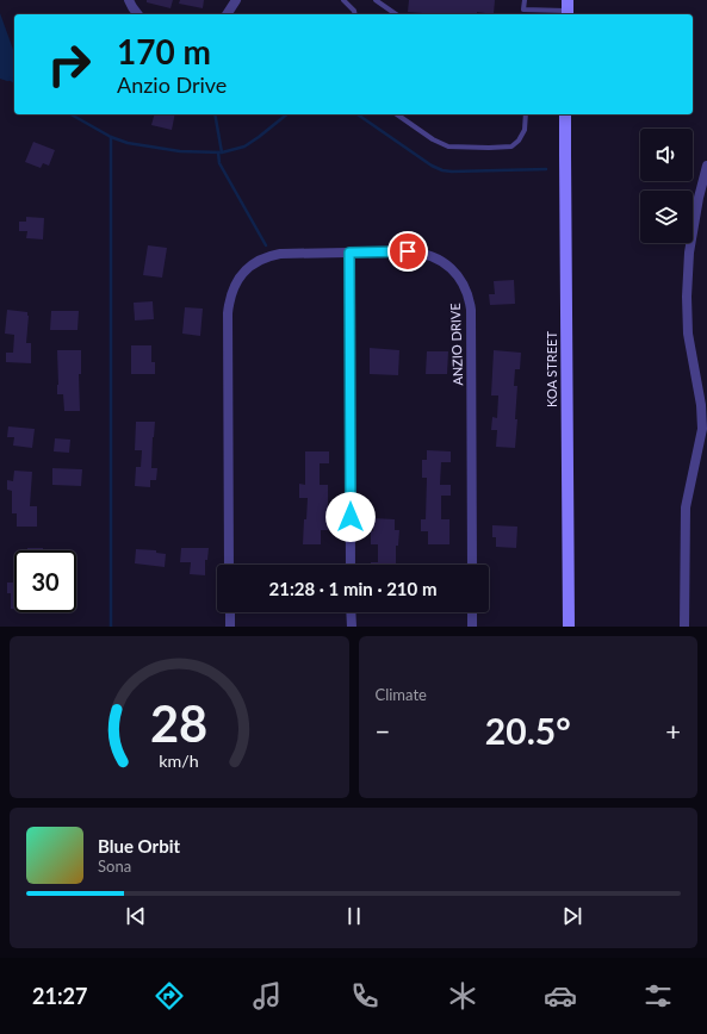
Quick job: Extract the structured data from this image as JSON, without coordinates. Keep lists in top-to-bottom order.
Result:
{
  "streets": {
    "main road": ["KOA STREET"],
    "street": ["ANZIO DRIVE"]
  },
  "page": {
    "turn": ["170 m", "Anzio Drive"],
    "limit": "30",
    "trip": "21:28 · 1 min · 210 m",
    "tile": "Climate",
    "heat": ["−", "20.5°", "+"],
    "song": ["Blue Orbit", "Sona"],
    "tabs": "21:27",
    "gauge": ["28", "km/h"]
  }
}
